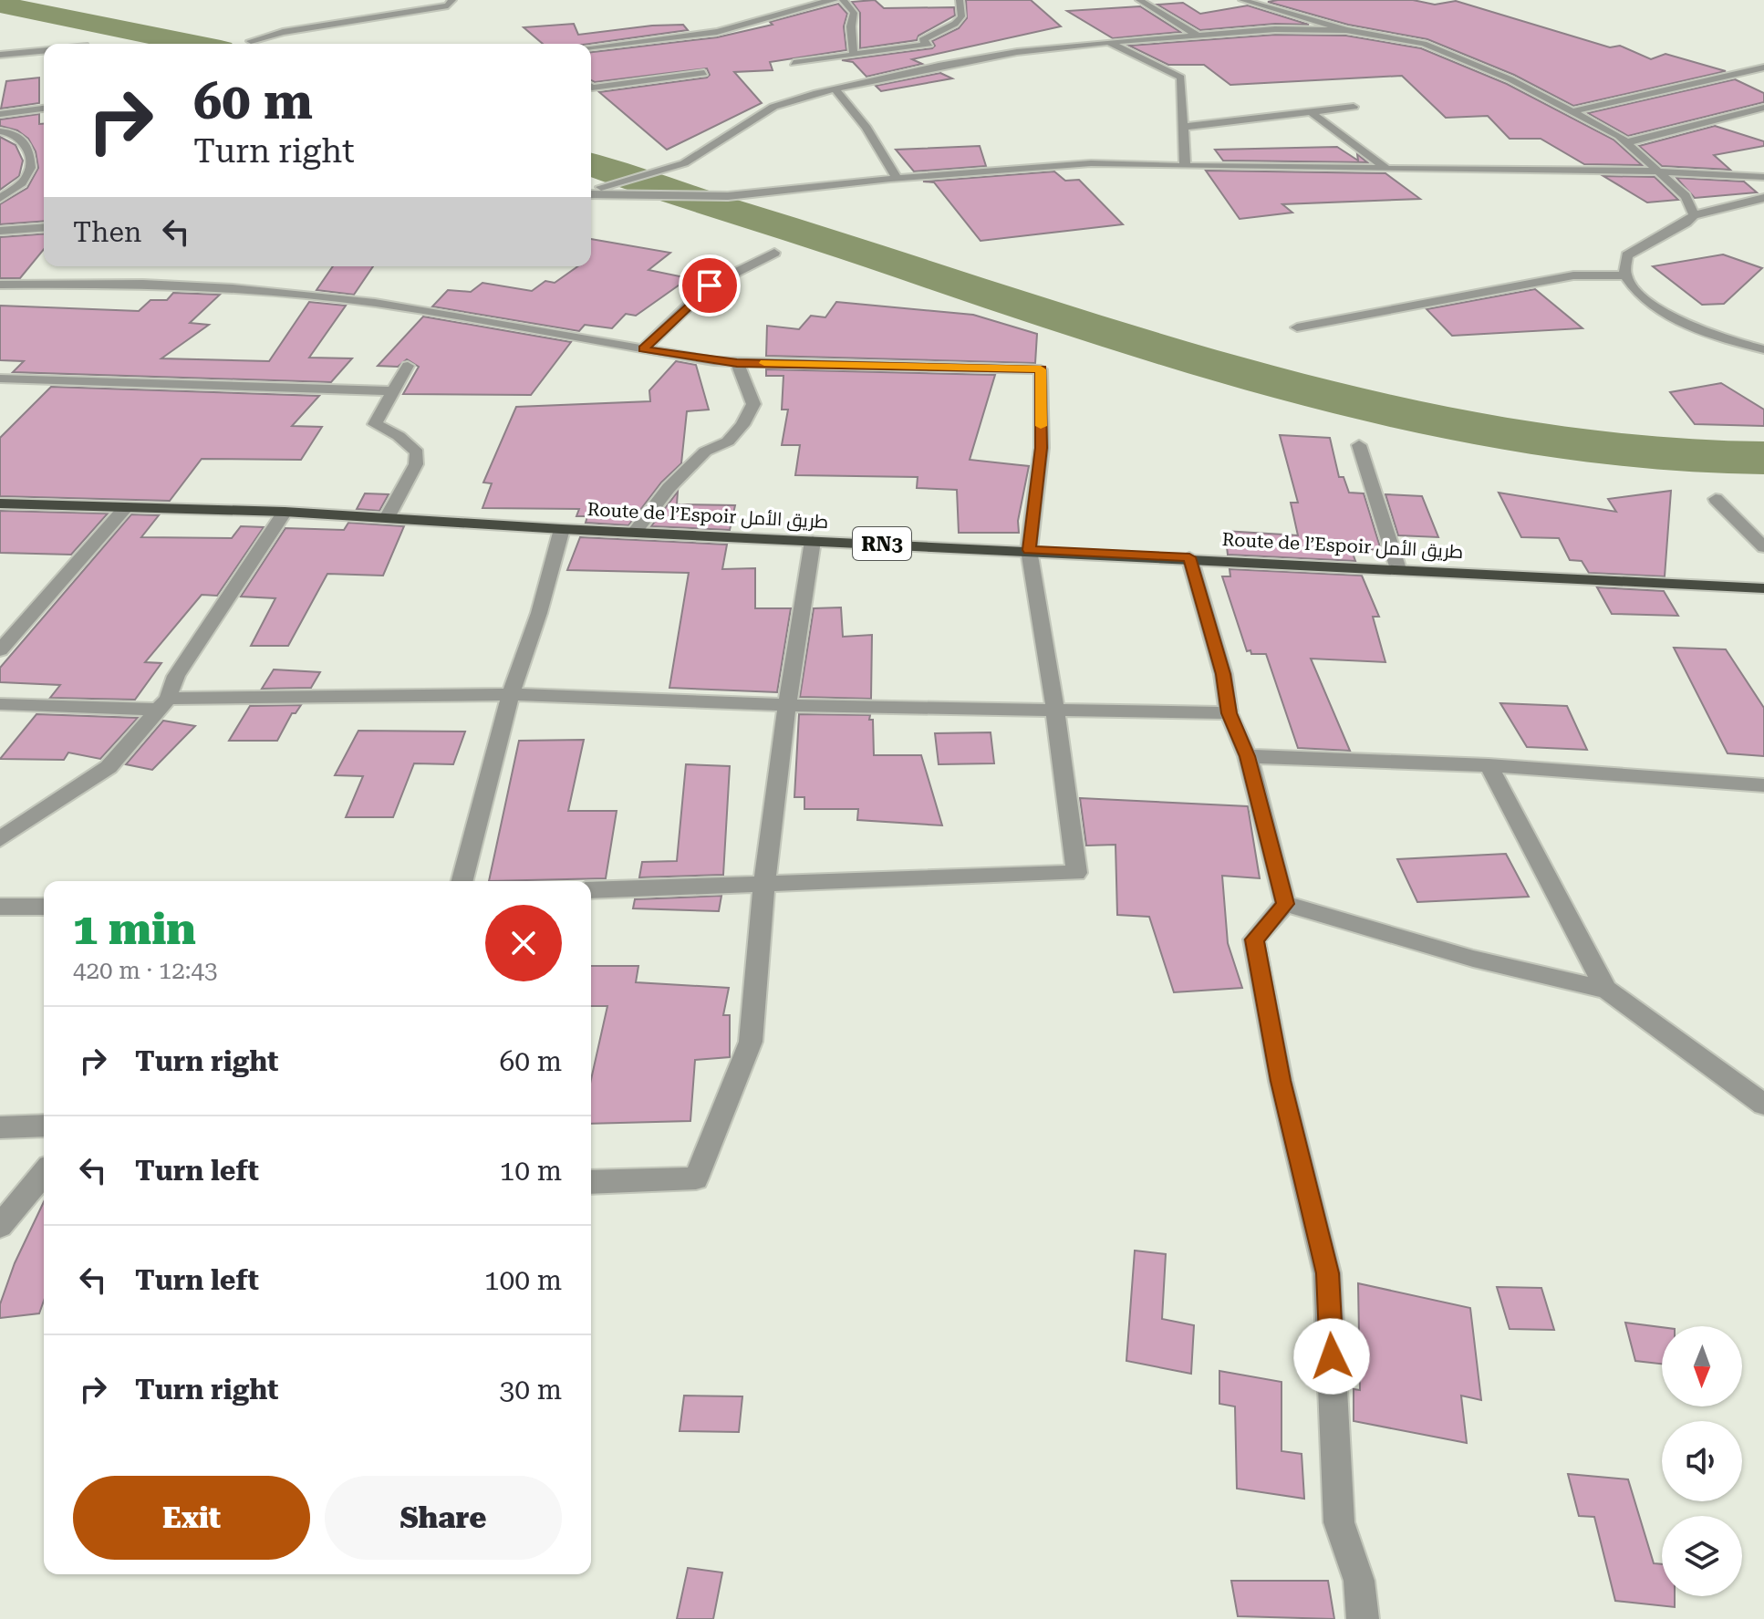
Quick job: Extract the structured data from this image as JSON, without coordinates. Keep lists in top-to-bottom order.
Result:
{
  "streets": {
    "highway": ["Route de l’Espoir طريق الأمل", "RN3"]
  },
  "north": "bottom",
  "page": {
    "turn": ["60 m", "Turn right"],
    "then": "Then",
    "heading": ["1 min", "420 m · 12:43"],
    "list": [
      {
        "name": "Turn right",
        "value": "60 m"
      },
      {
        "name": "Turn left",
        "value": "10 m"
      },
      {
        "name": "Turn left",
        "value": "100 m"
      },
      {
        "name": "Turn right",
        "value": "30 m"
      }
    ],
    "buttons": ["Exit", "Share"]
  }
}
